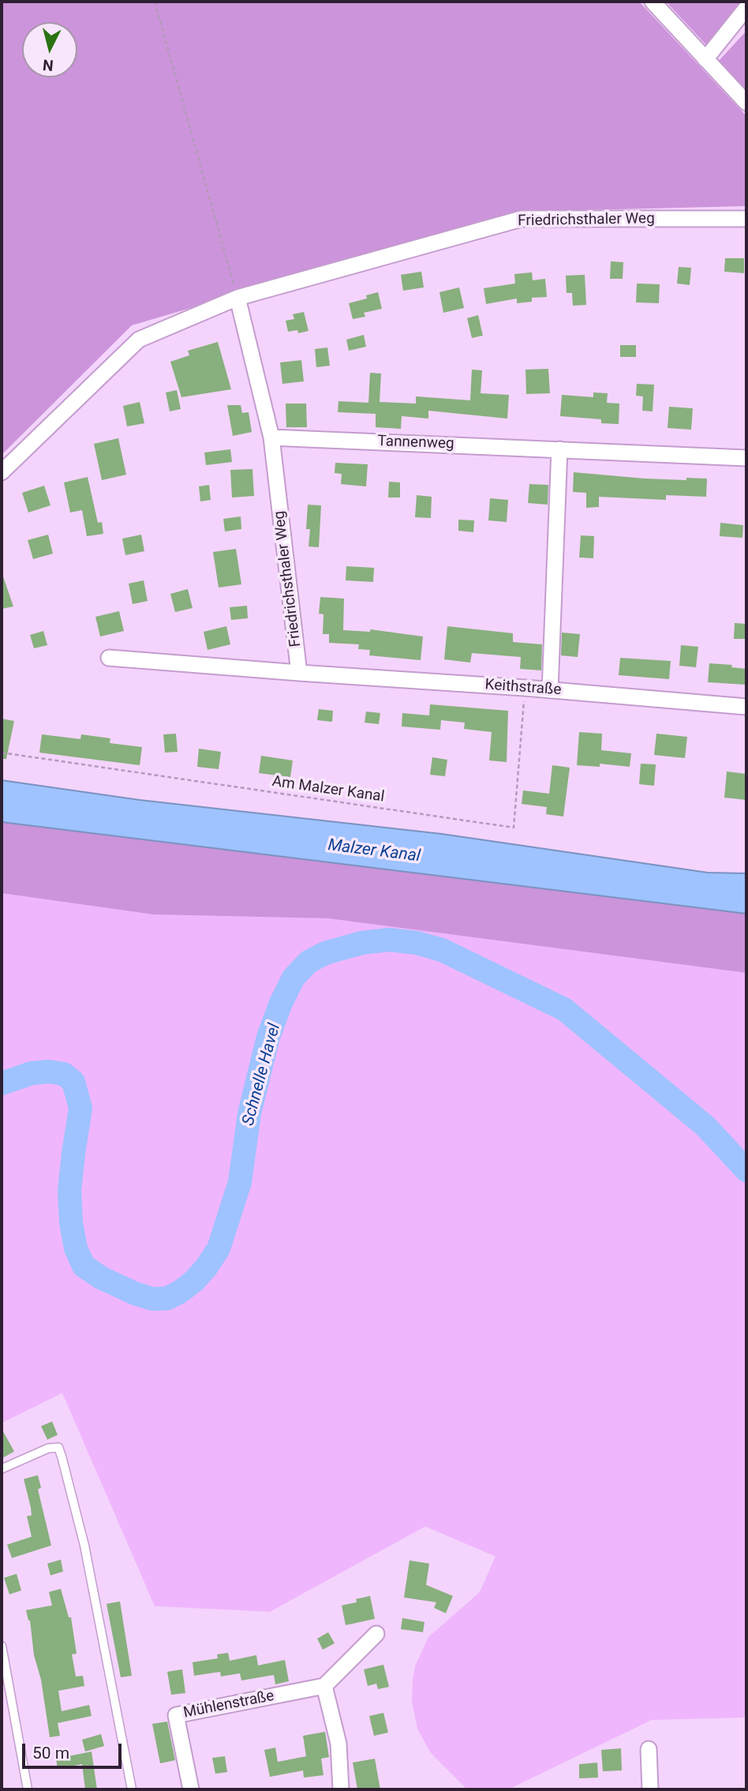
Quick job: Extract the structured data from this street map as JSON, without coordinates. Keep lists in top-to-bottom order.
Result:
{
  "streets": {
    "street": [
      "Friedrichsthaler Weg",
      "Tannenweg",
      "Keithstraße",
      "Mühlenstraße"
    ],
    "path": ["Am Malzer Kanal"]
  },
  "crossings": [
    ["Friedrichsthaler Weg", "Tannenweg"],
    ["Friedrichsthaler Weg", "Keithstraße"],
    ["Keithstraße", "Am Malzer Kanal"]
  ],
  "water": ["Malzer Kanal", "Schnelle Havel"],
  "scale_bar": "50 m",
  "north": "bottom"
}
